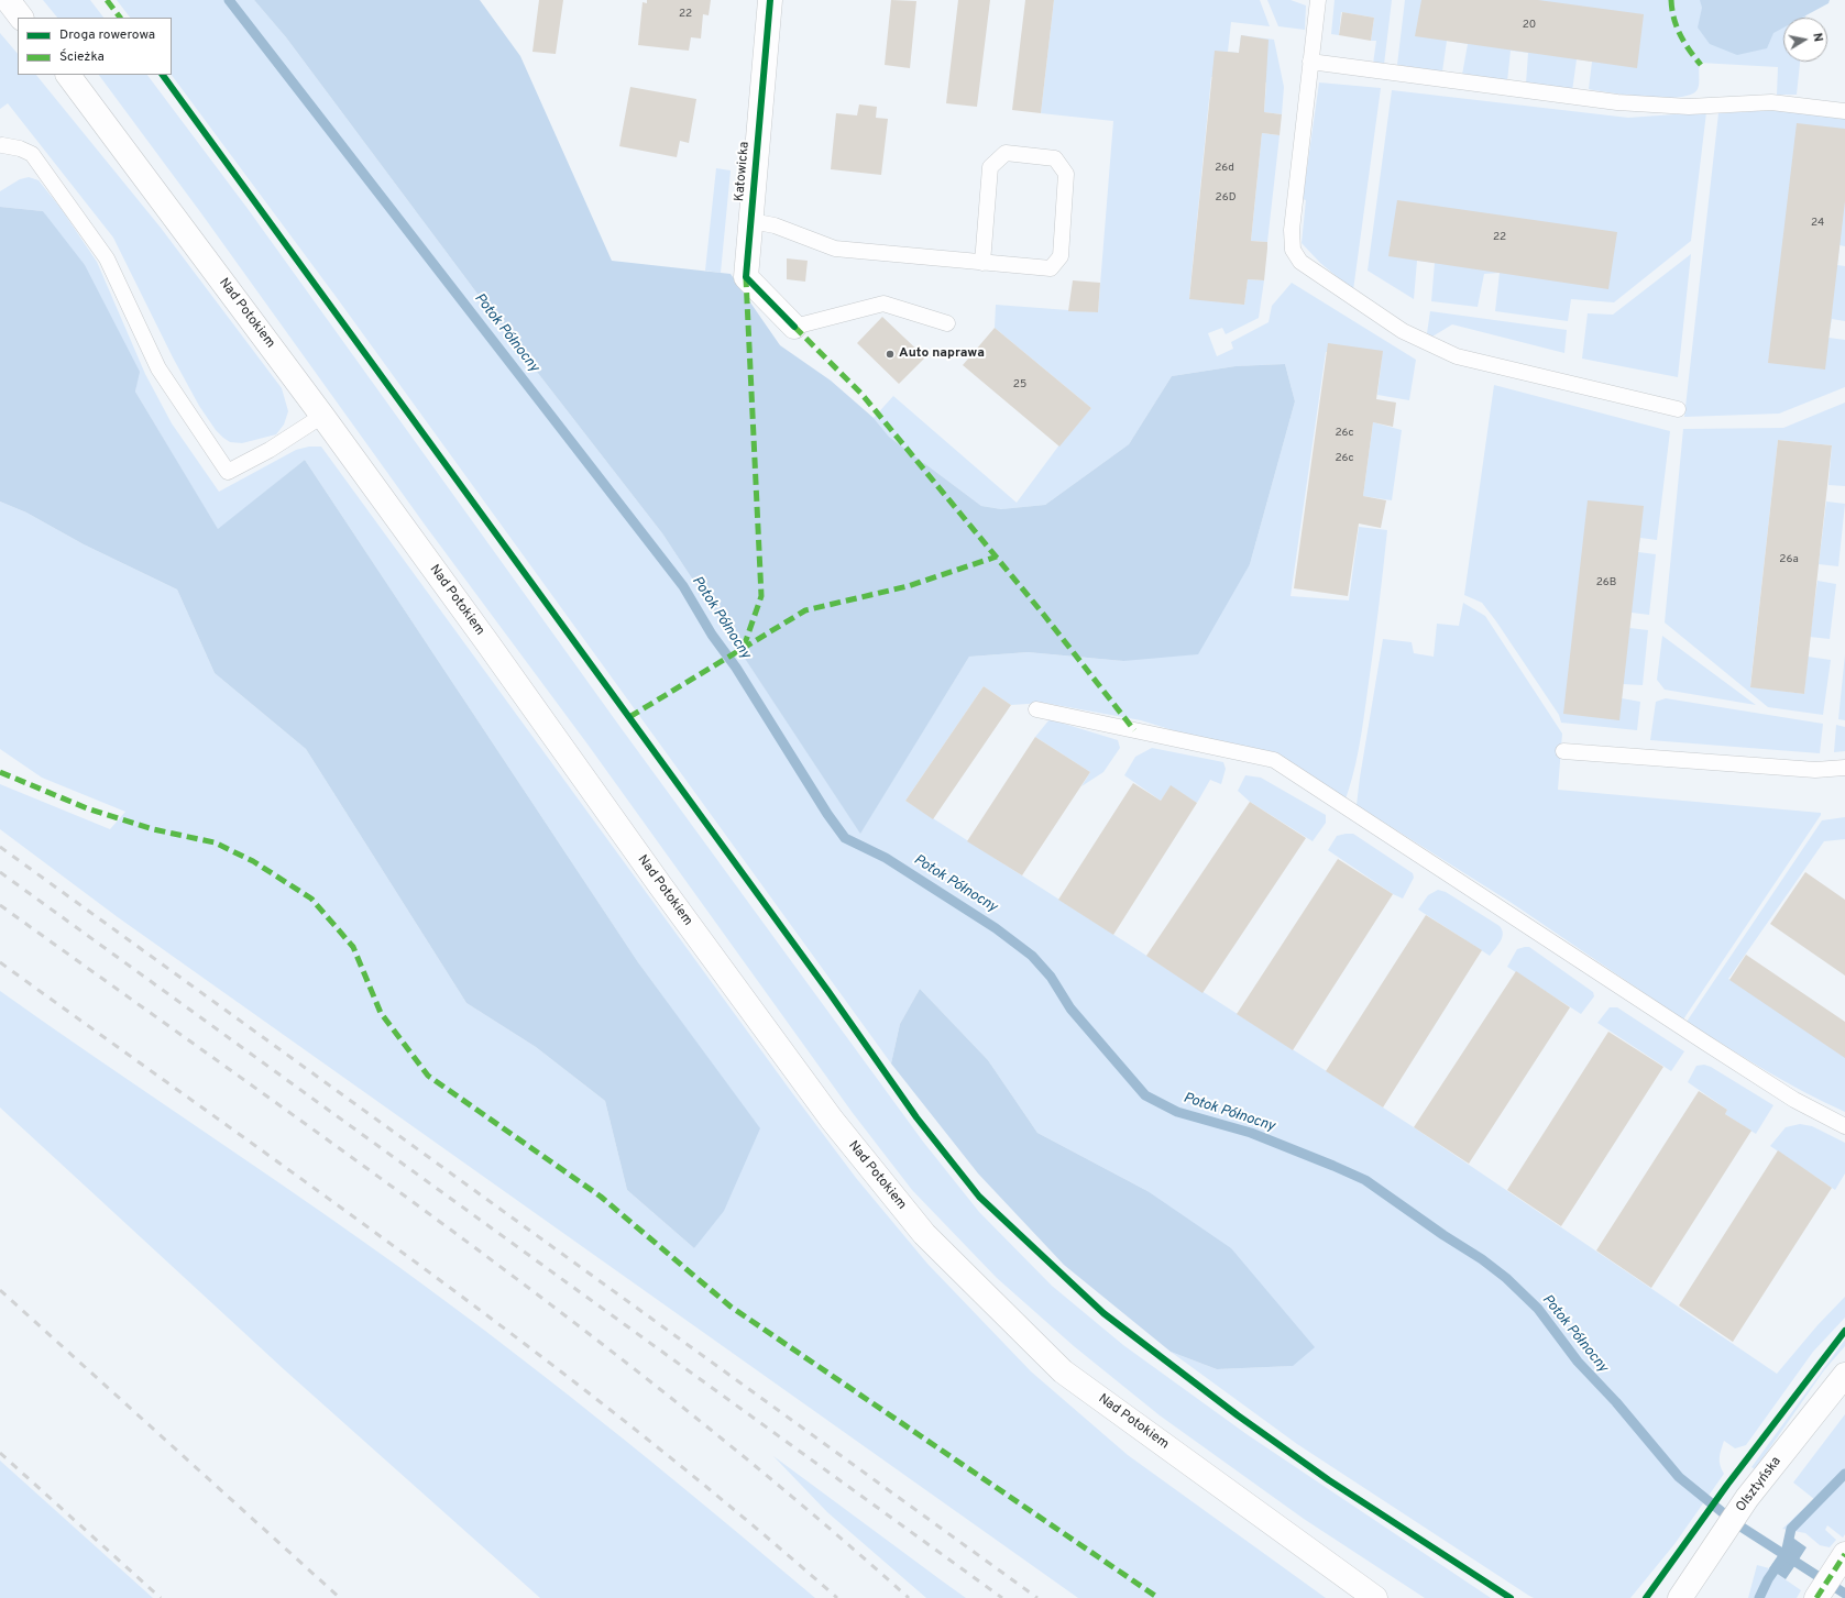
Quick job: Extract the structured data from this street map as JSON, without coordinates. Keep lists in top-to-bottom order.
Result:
{
  "streets": {
    "main road": ["Katowicka", "Nad Potokiem", "Olsztyńska"]
  },
  "water": ["Potok Północny"],
  "places": ["Auto naprawa"],
  "house_numbers": [
    "22",
    "20",
    "26d",
    "26D",
    "24",
    "22",
    "25",
    "26c",
    "26c",
    "26a",
    "26B"
  ],
  "legend": ["Droga rowerowa", "Ścieżka"],
  "north": "right"
}
